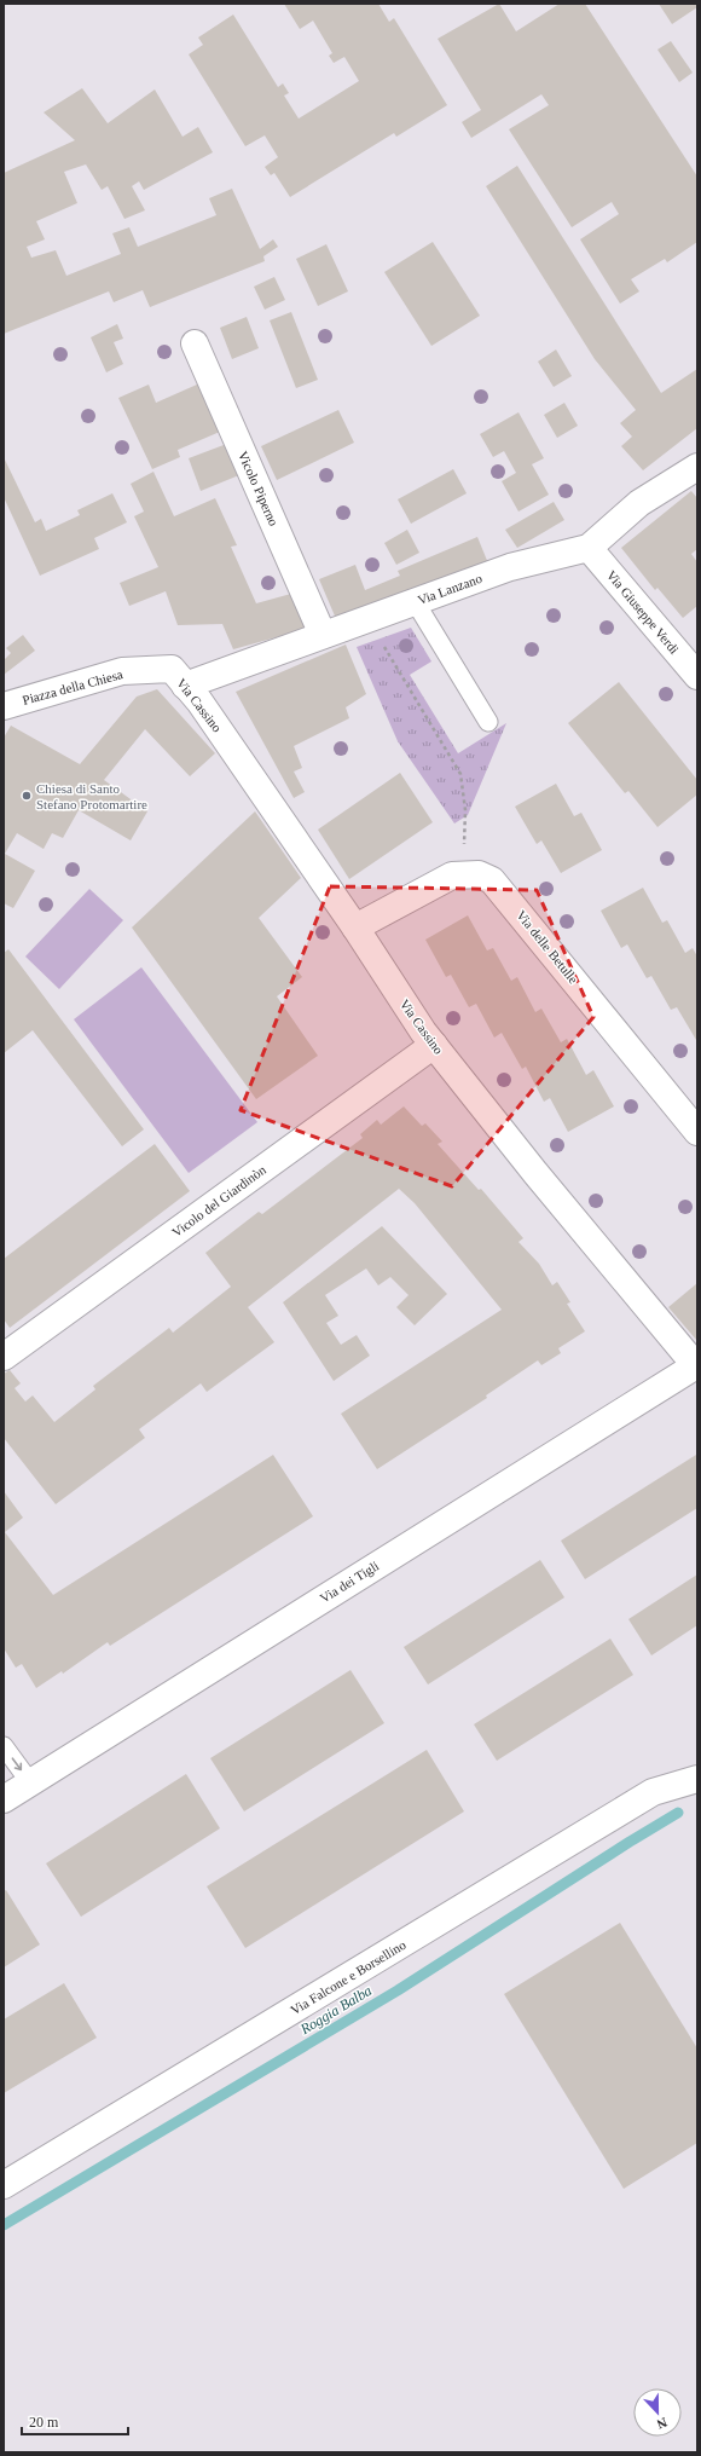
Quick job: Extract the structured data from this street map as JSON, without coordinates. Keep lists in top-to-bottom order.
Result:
{
  "streets": {
    "street": [
      "Vicolo Piperno",
      "Via Lanzano",
      "Via Giuseppe Verdi",
      "Piazza della Chiesa",
      "Via Cassino",
      "Via delle Betulle",
      "Vicolo del Giardinòn",
      "Via dei Tigli",
      "Via Falcone e Borsellino"
    ]
  },
  "crossings": [
    ["Vicolo Piperno", "Via Lanzano"],
    ["Via Lanzano", "Via Giuseppe Verdi"],
    ["Via Lanzano", "Piazza della Chiesa"],
    ["Via Lanzano", "Via Cassino"],
    ["Piazza della Chiesa", "Via Cassino"],
    ["Via Cassino", "Vicolo del Giardinòn"],
    ["Via Cassino", "Via dei Tigli"]
  ],
  "water": ["Roggia Balba"],
  "places": ["Chiesa di Santo Stefano Protomartire"],
  "scale_bar": "20 m",
  "north": "bottom"
}
